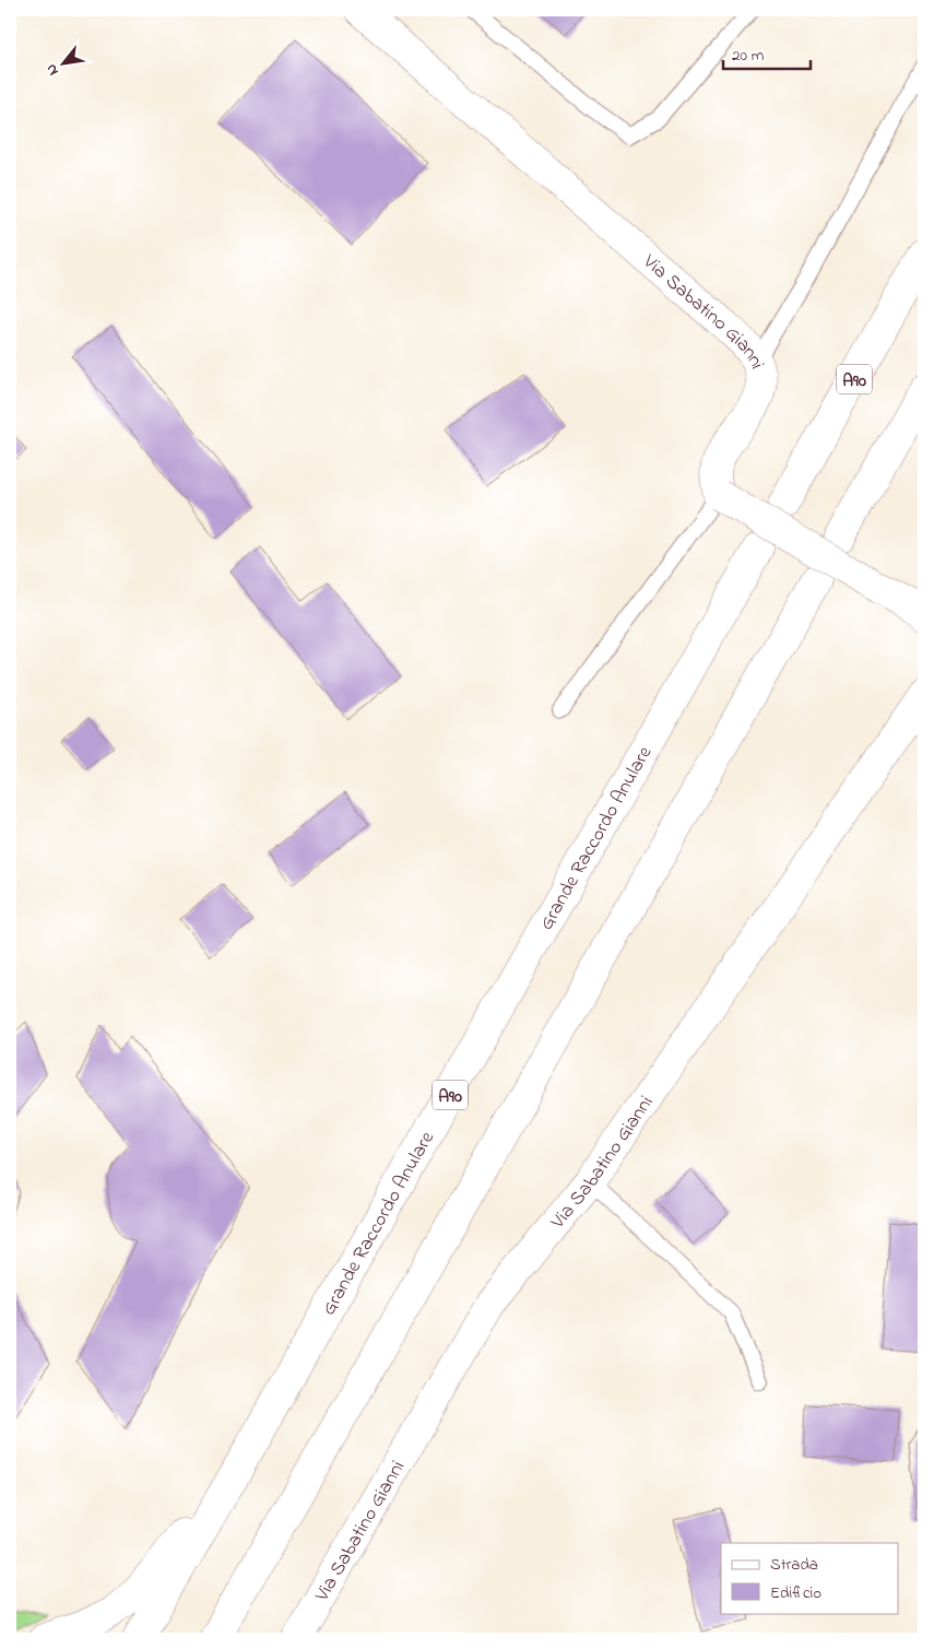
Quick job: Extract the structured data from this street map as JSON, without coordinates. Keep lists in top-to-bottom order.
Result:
{
  "streets": {
    "main road": ["Via Sabatino Gianni", "A90", "Grande Raccordo Anulare"]
  },
  "legend": ["Strada", "Edificio"],
  "scale_bar": "20 m",
  "north": "bottom left"
}
